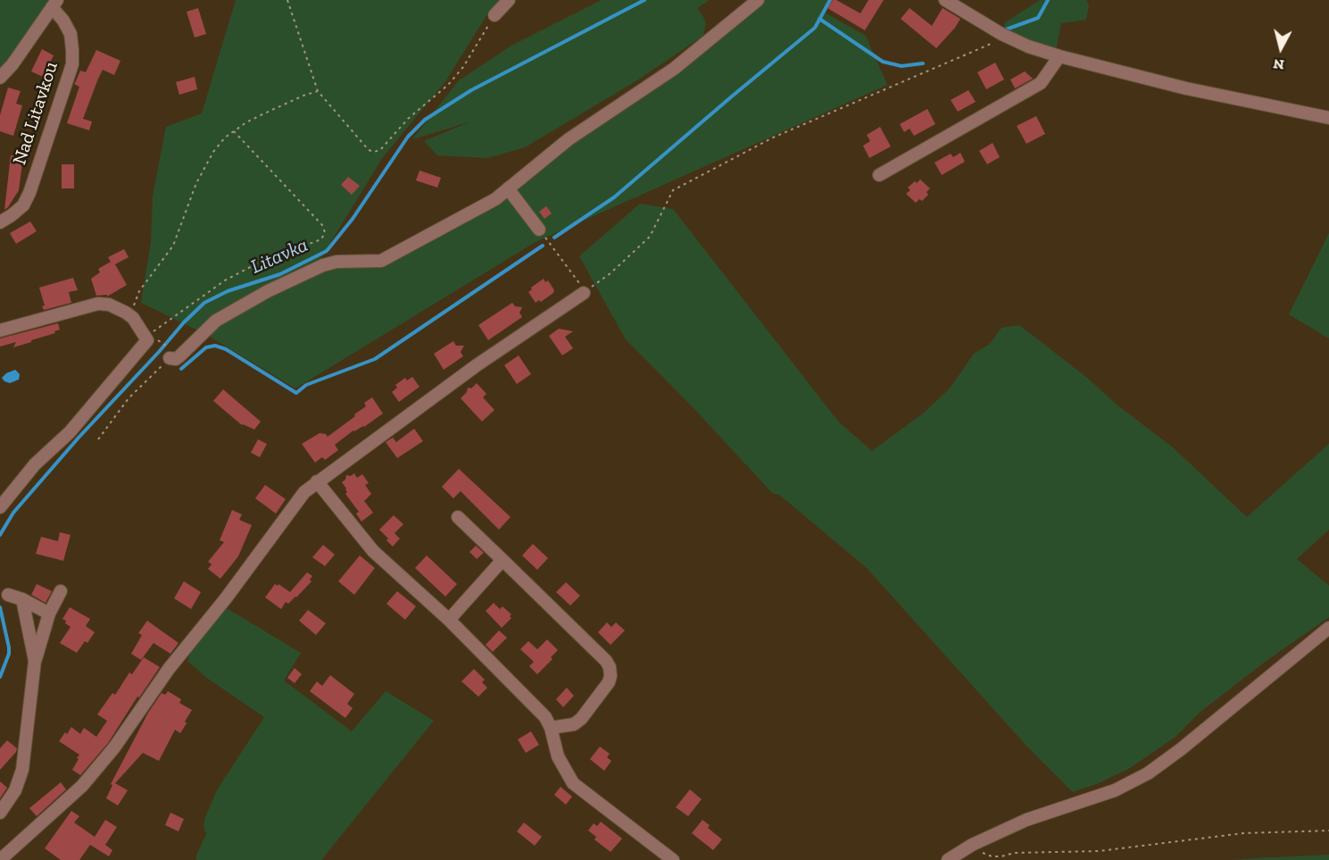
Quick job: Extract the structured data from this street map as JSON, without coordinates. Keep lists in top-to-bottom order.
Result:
{
  "streets": {
    "street": ["Nad Litavkou"]
  },
  "water": ["Litavka"],
  "north": "bottom"
}
